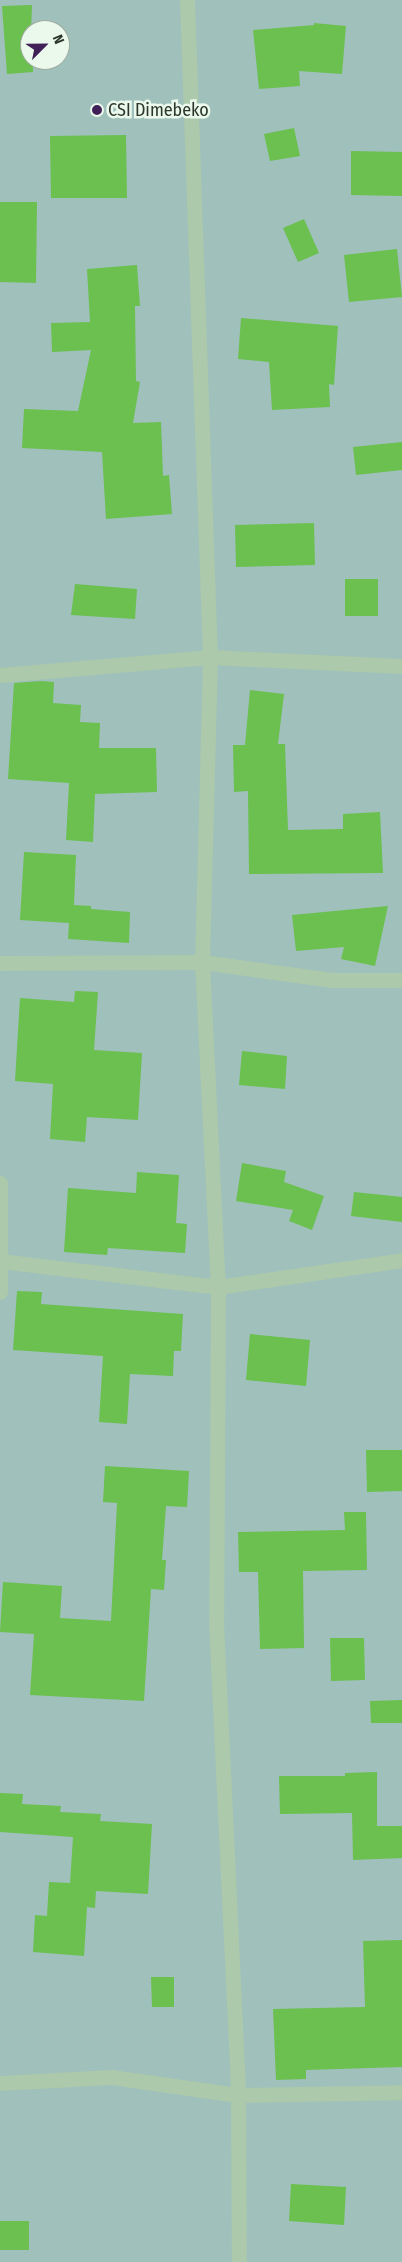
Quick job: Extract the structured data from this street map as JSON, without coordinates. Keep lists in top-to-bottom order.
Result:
{
  "places": ["CSI Dimebeko"],
  "north": "top right"
}
